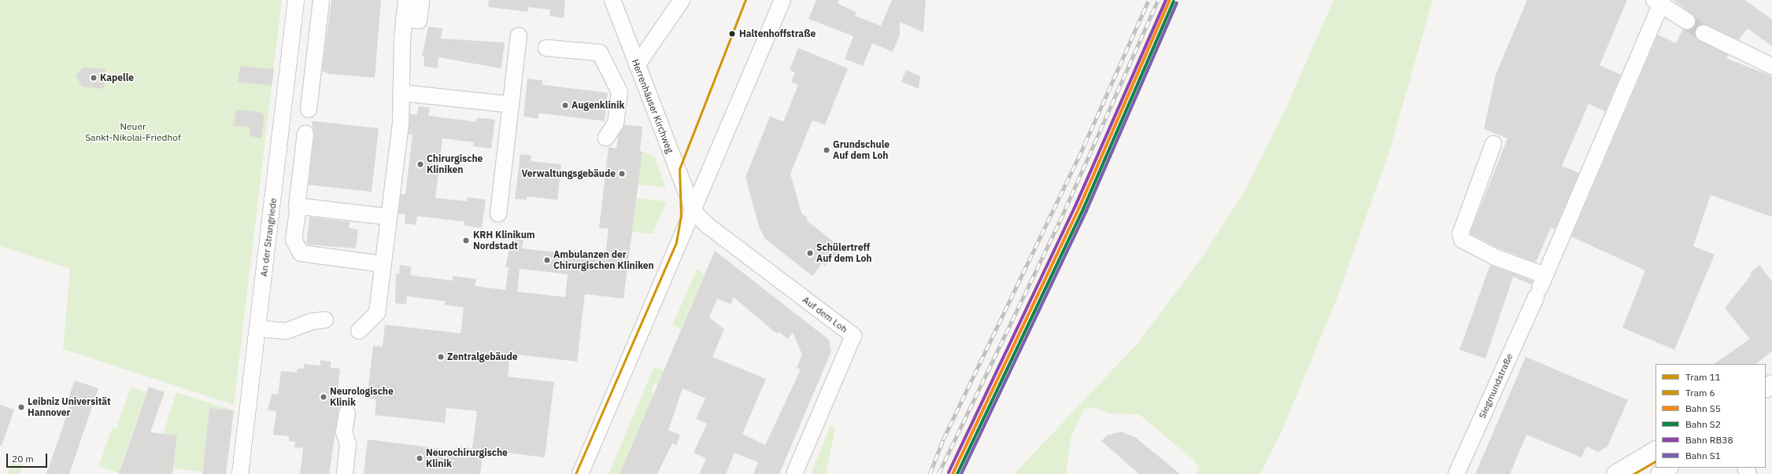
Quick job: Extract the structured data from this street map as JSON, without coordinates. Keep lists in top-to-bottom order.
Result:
{
  "streets": {
    "street": [
      "Herrenhäuser Kirchweg",
      "An der Strangriede",
      "Auf dem Loh",
      "Siegmundstraße"
    ]
  },
  "crossings": [
    ["Herrenhäuser Kirchweg", "Auf dem Loh"]
  ],
  "parks": ["Neuer Sankt-Nikolai-Friedhof"],
  "places": [
    "Haltenhoffstraße",
    "Kapelle",
    "Augenklinik",
    "Grundschule Auf dem Loh",
    "Chirurgische Kliniken",
    "Verwaltungsgebäude",
    "KRH Klinikum Nordstadt",
    "Schülertreff Auf dem Loh",
    "Ambulanzen der Chirurgischen Kliniken",
    "Zentralgebäude",
    "Neurologische Klinik",
    "Leibniz Universität Hannover",
    "Neurochirurgische Klinik"
  ],
  "lines": [
    "tram line 11",
    "rail line S5",
    "rail line RB38",
    "rail line S2",
    "rail line S1",
    "tram line 6"
  ],
  "legend": [
    "Tram 11",
    "Tram 6",
    "Bahn S5",
    "Bahn S2",
    "Bahn RB38",
    "Bahn S1"
  ],
  "scale_bar": "20 m"
}
